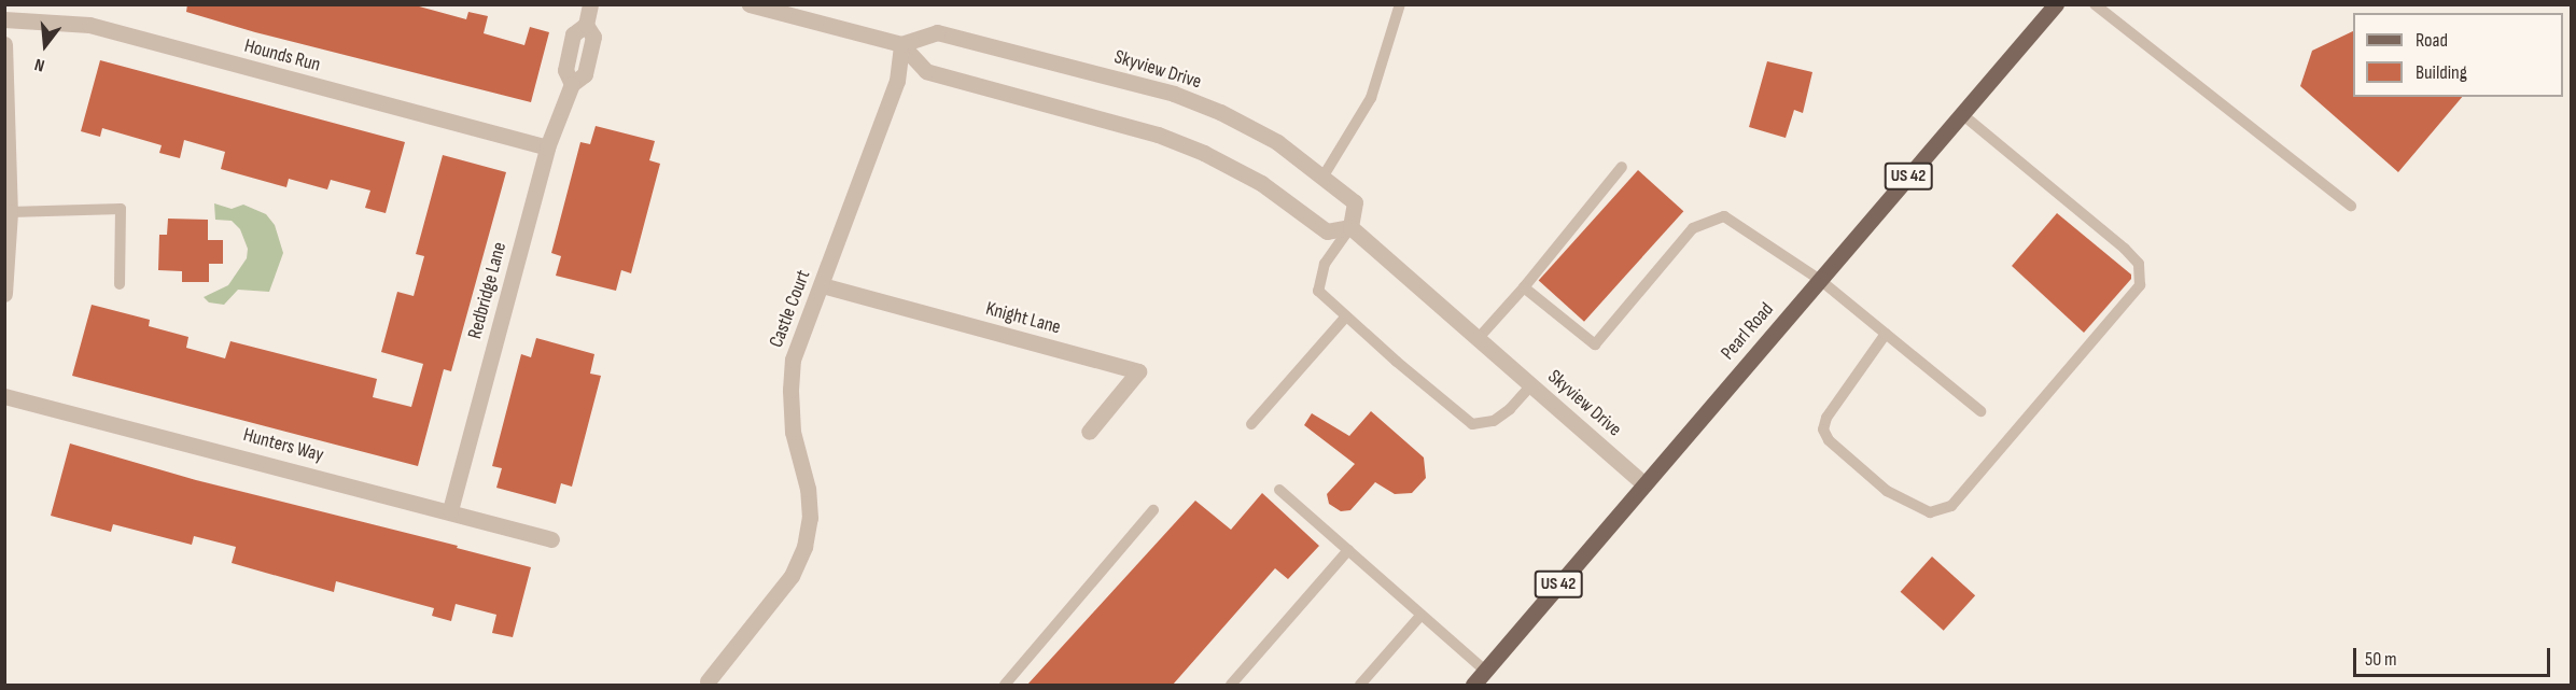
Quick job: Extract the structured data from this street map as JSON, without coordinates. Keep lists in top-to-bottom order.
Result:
{
  "streets": {
    "main road": ["US 42", "Pearl Road"],
    "street": [
      "Hounds Run",
      "Skyview Drive",
      "Redbridge Lane",
      "Castle Court",
      "Knight Lane",
      "Hunters Way"
    ]
  },
  "crossings": [
    ["Hounds Run", "Redbridge Lane"],
    ["Skyview Drive", "Castle Court"],
    ["Skyview Drive", "Pearl Road"],
    ["Redbridge Lane", "Hunters Way"],
    ["Castle Court", "Knight Lane"]
  ],
  "legend": ["Road", "Building"],
  "scale_bar": "50 m",
  "north": "bottom"
}
